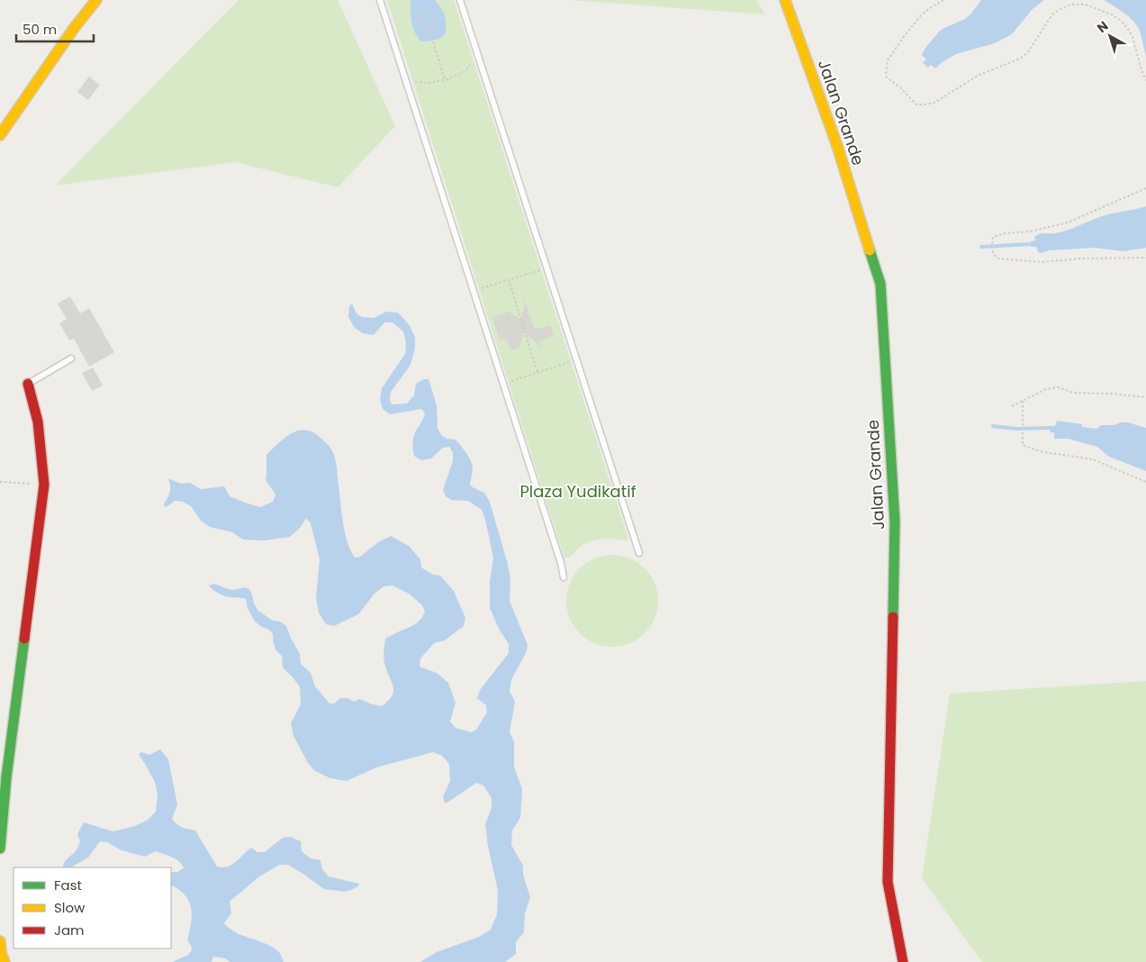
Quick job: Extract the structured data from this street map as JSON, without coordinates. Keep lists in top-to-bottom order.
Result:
{
  "streets": {
    "street": ["Jalan Grande"]
  },
  "parks": ["Plaza Yudikatif"],
  "legend": ["Fast", "Slow", "Jam"],
  "scale_bar": "50 m",
  "north": "top left"
}
